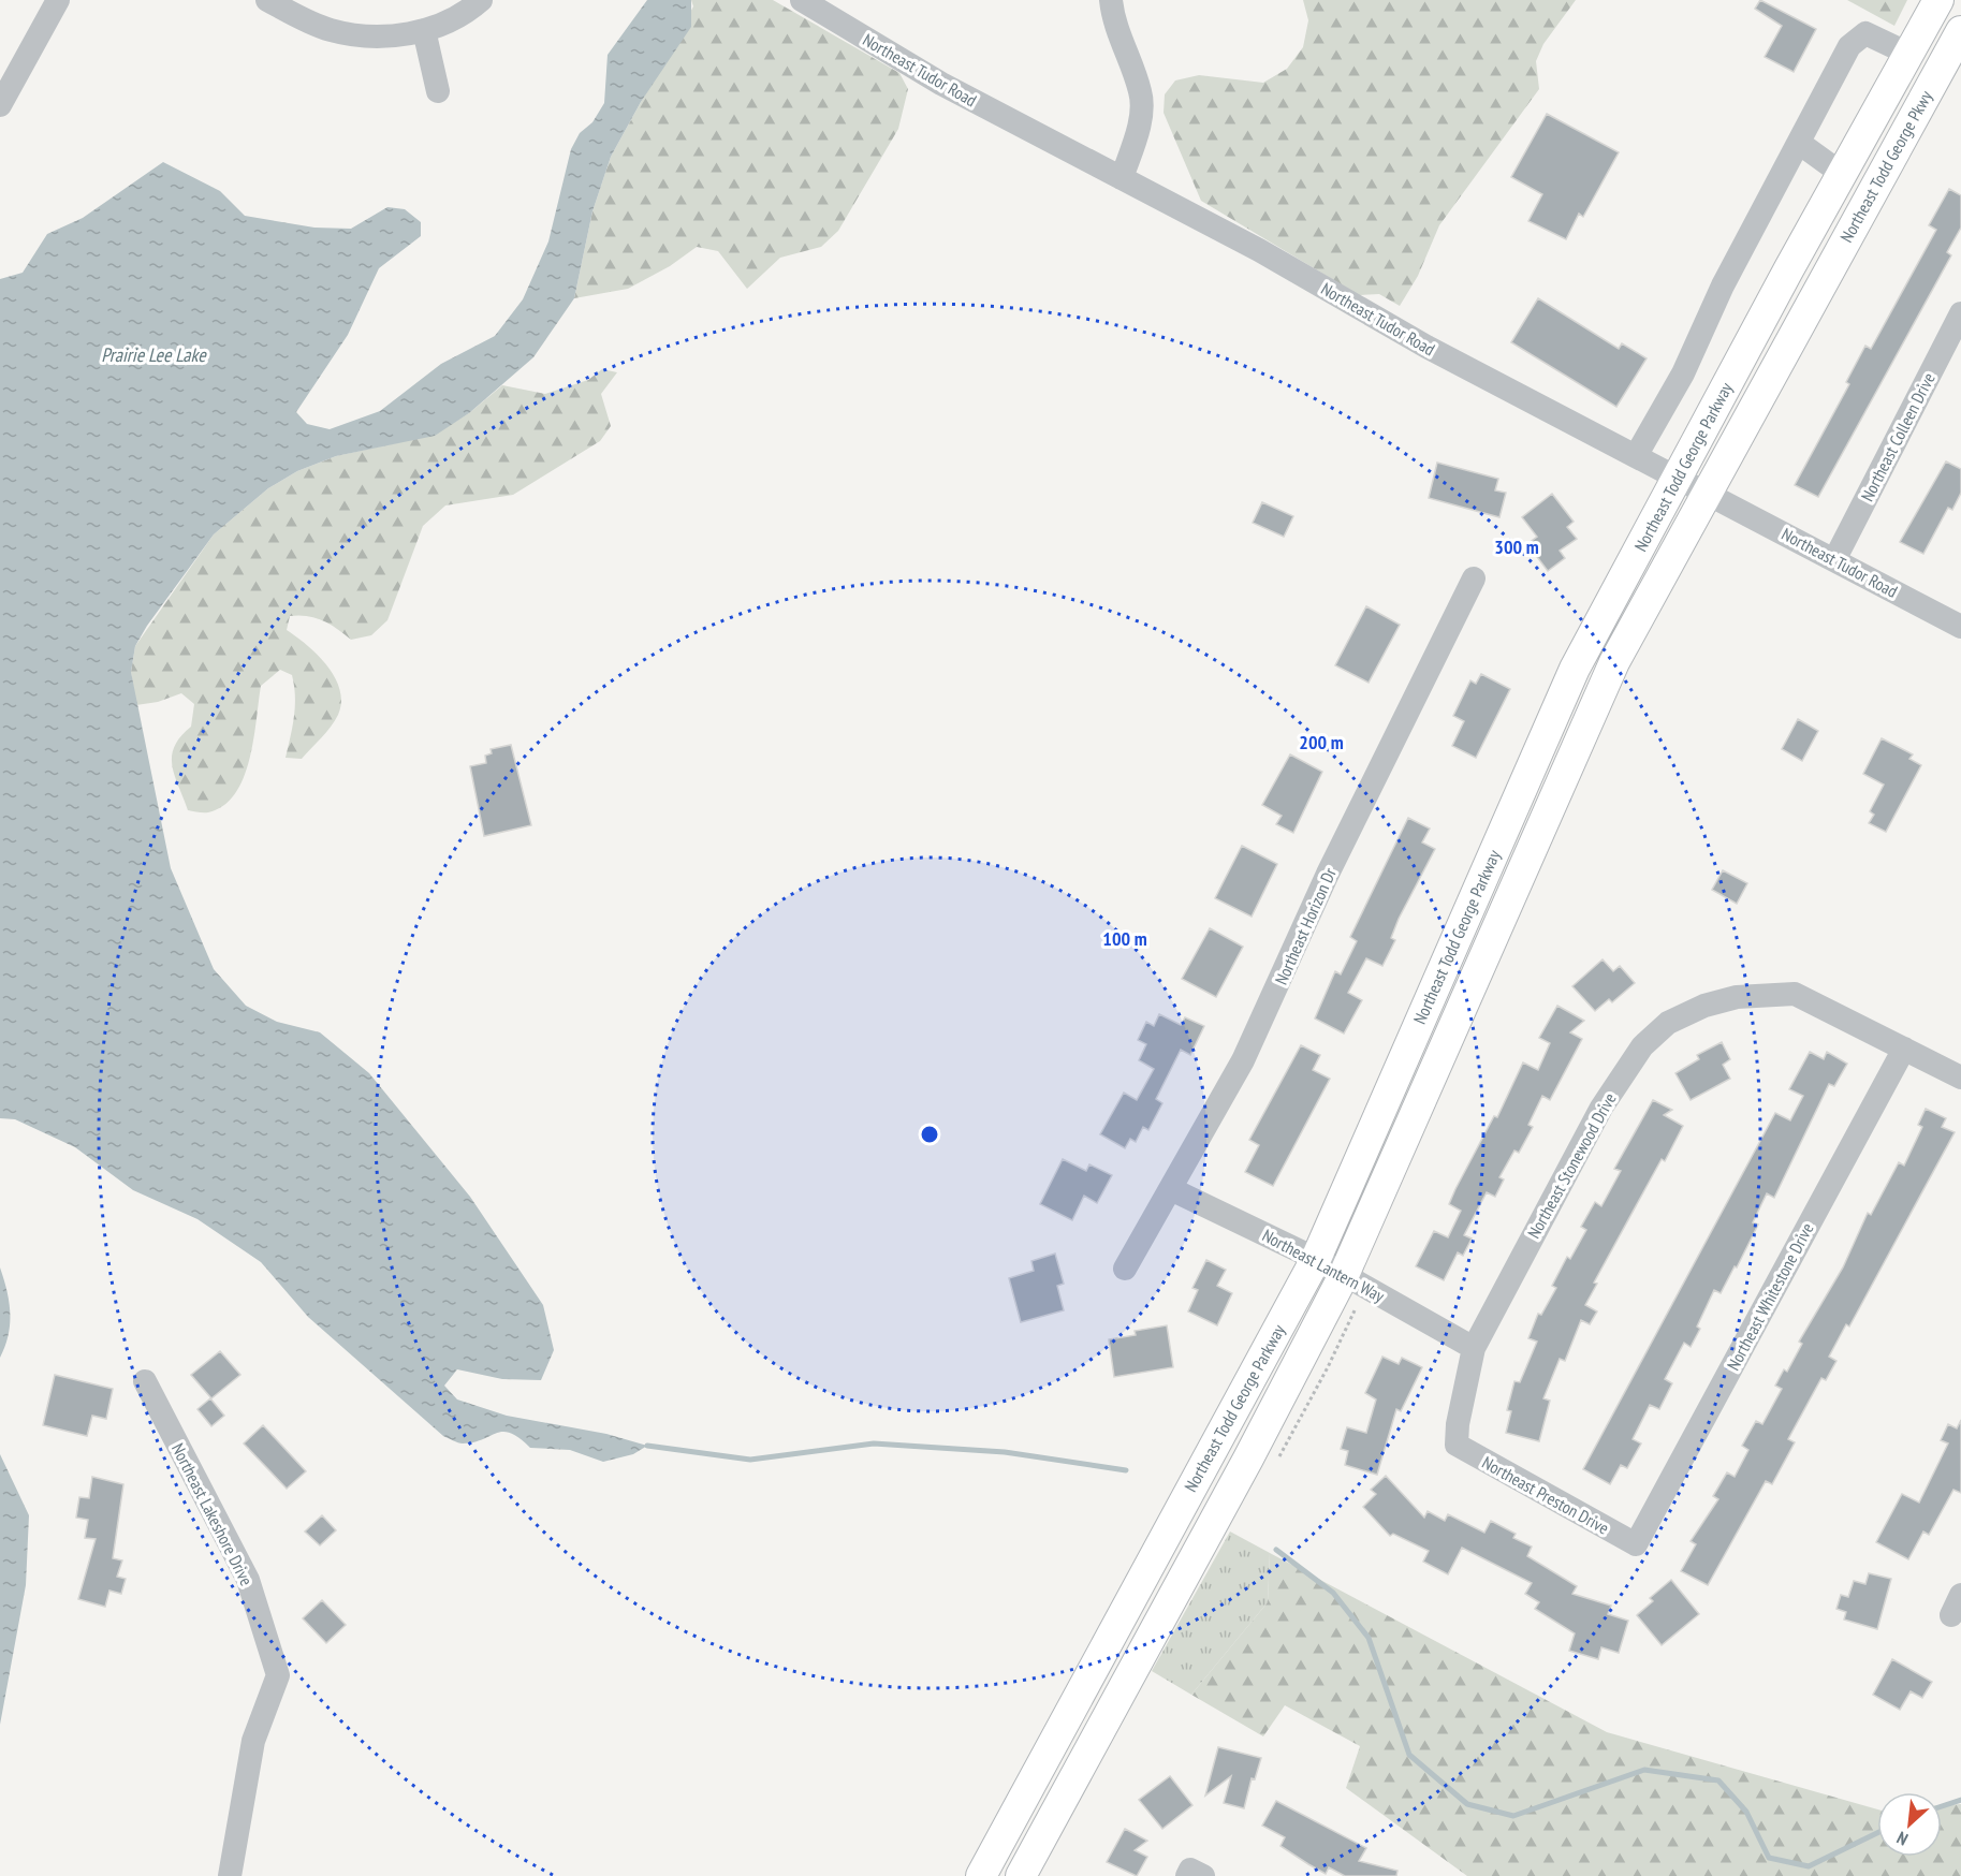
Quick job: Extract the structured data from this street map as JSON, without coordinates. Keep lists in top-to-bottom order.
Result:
{
  "streets": {
    "main road": ["Northeast Todd George Pkwy", "Northeast Todd George Parkway"],
    "street": [
      "Northeast Tudor Road",
      "Northeast Colleen Drive",
      "Northeast Horizon Dr",
      "Northeast Stonewood Drive",
      "Northeast Lantern Way",
      "Northeast Whitestone Drive",
      "Northeast Preston Drive",
      "Northeast Lakeshore Drive"
    ]
  },
  "crossings": [
    ["Northeast Tudor Road", "Northeast Colleen Drive"],
    ["Northeast Tudor Road", "Northeast Todd George Parkway"],
    ["Northeast Todd George Pkwy", "Northeast Todd George Parkway"],
    ["Northeast Todd George Parkway", "Northeast Lantern Way"],
    ["Northeast Horizon Dr", "Northeast Lantern Way"],
    ["Northeast Stonewood Drive", "Northeast Lantern Way"],
    ["Northeast Stonewood Drive", "Northeast Whitestone Drive"],
    ["Northeast Stonewood Drive", "Northeast Preston Drive"],
    ["Northeast Whitestone Drive", "Northeast Preston Drive"]
  ],
  "water": ["Prairie Lee Lake"],
  "north": "bottom left",
  "rings": ["300 m", "200 m", "100 m"]
}
